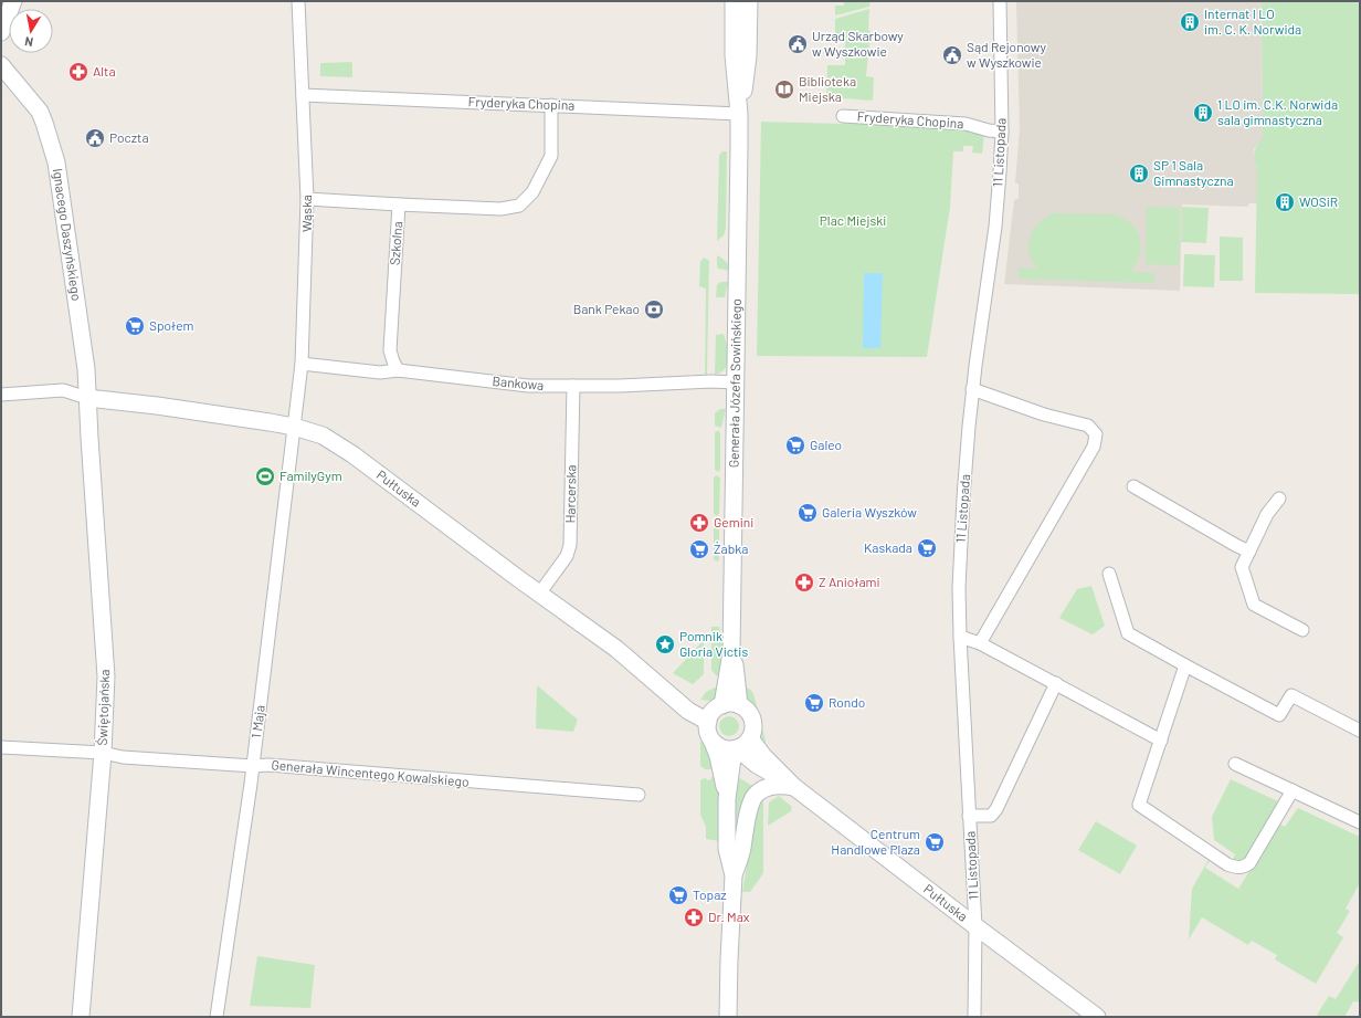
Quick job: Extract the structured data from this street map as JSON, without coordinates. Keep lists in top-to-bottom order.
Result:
{
  "streets": {
    "street": [
      "Fryderyka Chopina",
      "11 Listopada",
      "Wąska",
      "Ignacego Daszyńskiego",
      "Szkolna",
      "Generała Józefa Sowińskiego",
      "Bankowa",
      "Pułtuska",
      "Harcerska",
      "Świętojańska",
      "1 Maja",
      "Generała Wincentego Kowalskiego"
    ]
  },
  "crossings": [
    ["Fryderyka Chopina", "11 Listopada"],
    ["Fryderyka Chopina", "Wąska"],
    ["Fryderyka Chopina", "Generała Józefa Sowińskiego"],
    ["11 Listopada", "Pułtuska"],
    ["Wąska", "Szkolna"],
    ["Wąska", "Bankowa"],
    ["Wąska", "Pułtuska"],
    ["Wąska", "1 Maja"],
    ["Ignacego Daszyńskiego", "Pułtuska"],
    ["Ignacego Daszyńskiego", "Świętojańska"],
    ["Szkolna", "Bankowa"],
    ["Generała Józefa Sowińskiego", "Bankowa"],
    ["Generała Józefa Sowińskiego", "Pułtuska"],
    ["Bankowa", "Harcerska"],
    ["Pułtuska", "Harcerska"],
    ["Pułtuska", "Świętojańska"],
    ["Pułtuska", "1 Maja"],
    ["Świętojańska", "Generała Wincentego Kowalskiego"],
    ["1 Maja", "Generała Wincentego Kowalskiego"]
  ],
  "parks": ["Plac Miejski"],
  "places": {
    "building": [
      "Internat I LO im. C. K. Norwida",
      "1 LO im. C.K. Norwida sala gimnastyczna",
      "SP 1 Sala Gimnastyczna",
      "WOSiR"
    ],
    "public building": ["Urząd Skarbowy w Wyszkowie", "Sąd Rejonowy w Wyszkowie", "Poczta"],
    "pharmacy": [
      "Alta",
      "Gemini",
      "Z Aniołami",
      "Dr. Max"
    ],
    "library": ["Biblioteka Miejska"],
    "bank": ["Bank Pekao"],
    "supermarket": [
      "Społem",
      "Galeo",
      "Galeria Wyszków",
      "Kaskada",
      "Żabka",
      "Rondo",
      "Centrum Handlowe Plaza",
      "Topaz"
    ],
    "sports": ["FamilyGym"],
    "place": ["Pomnik Gloria Victis"]
  },
  "north": "bottom"
}
